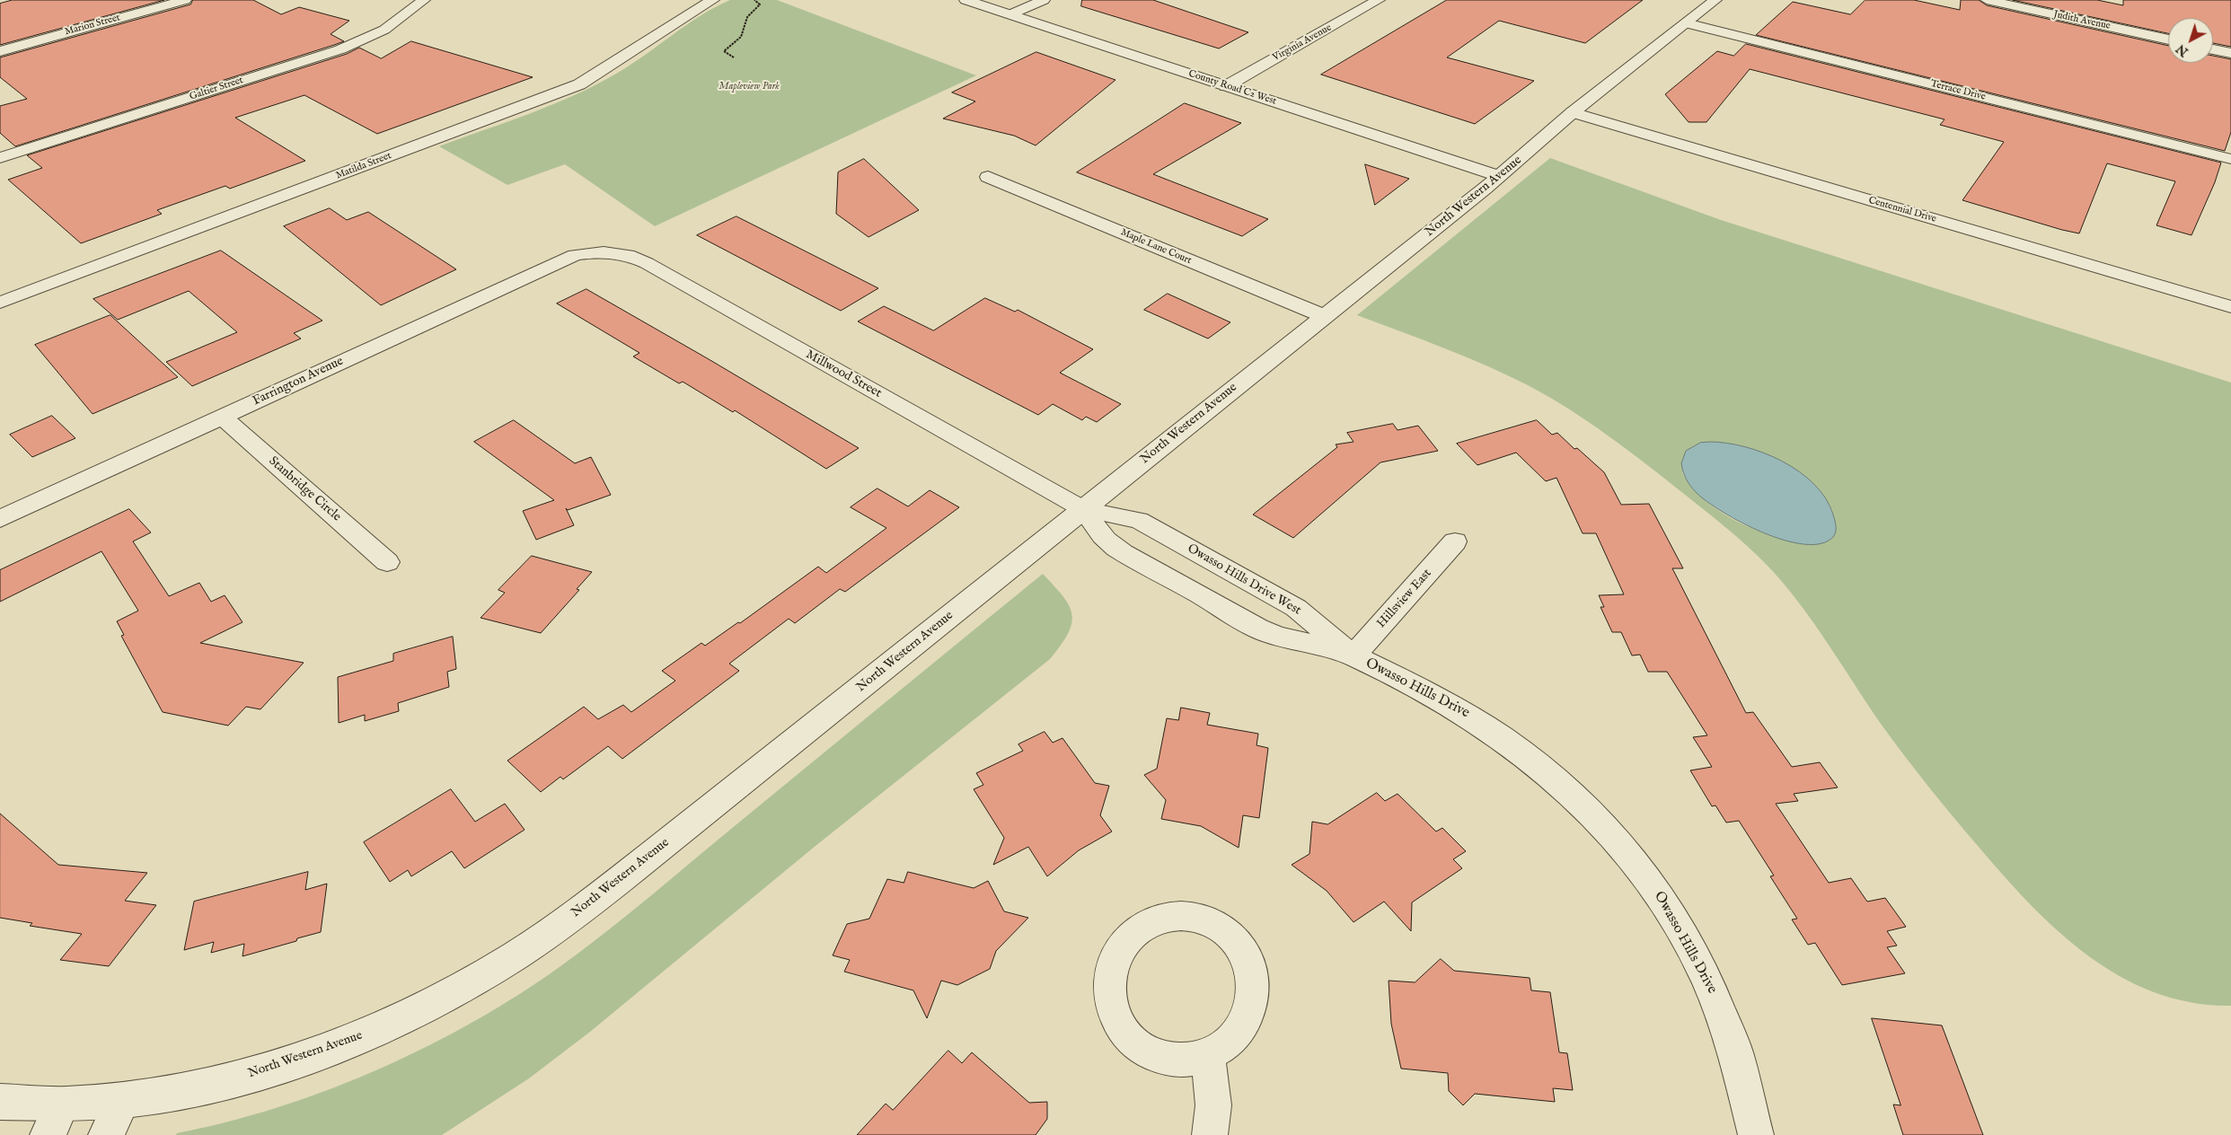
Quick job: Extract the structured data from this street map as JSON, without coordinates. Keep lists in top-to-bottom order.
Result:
{
  "streets": {
    "street": [
      "Judith Avenue",
      "Marion Street",
      "Virginia Avenue",
      "County Road C2 West",
      "Galtier Street",
      "Terrace Drive",
      "Matilda Street",
      "North Western Avenue",
      "Centennial Drive",
      "Maple Lane Court",
      "Millwood Street",
      "Farrington Avenue",
      "Stanbridge Circle",
      "Owasso Hills Drive West",
      "Hillsview East",
      "Owasso Hills Drive"
    ]
  },
  "crossings": [
    ["Virginia Avenue", "County Road C2 West"],
    ["County Road C2 West", "North Western Avenue"],
    ["Terrace Drive", "North Western Avenue"],
    ["North Western Avenue", "Centennial Drive"],
    ["North Western Avenue", "Maple Lane Court"],
    ["North Western Avenue", "Millwood Street"],
    ["North Western Avenue", "Owasso Hills Drive West"],
    ["Millwood Street", "Farrington Avenue"],
    ["Millwood Street", "Owasso Hills Drive West"],
    ["Farrington Avenue", "Stanbridge Circle"],
    ["Owasso Hills Drive West", "Hillsview East"],
    ["Owasso Hills Drive West", "Owasso Hills Drive"],
    ["Hillsview East", "Owasso Hills Drive"]
  ],
  "parks": ["Mapleview Park"],
  "north": "bottom left"
}
